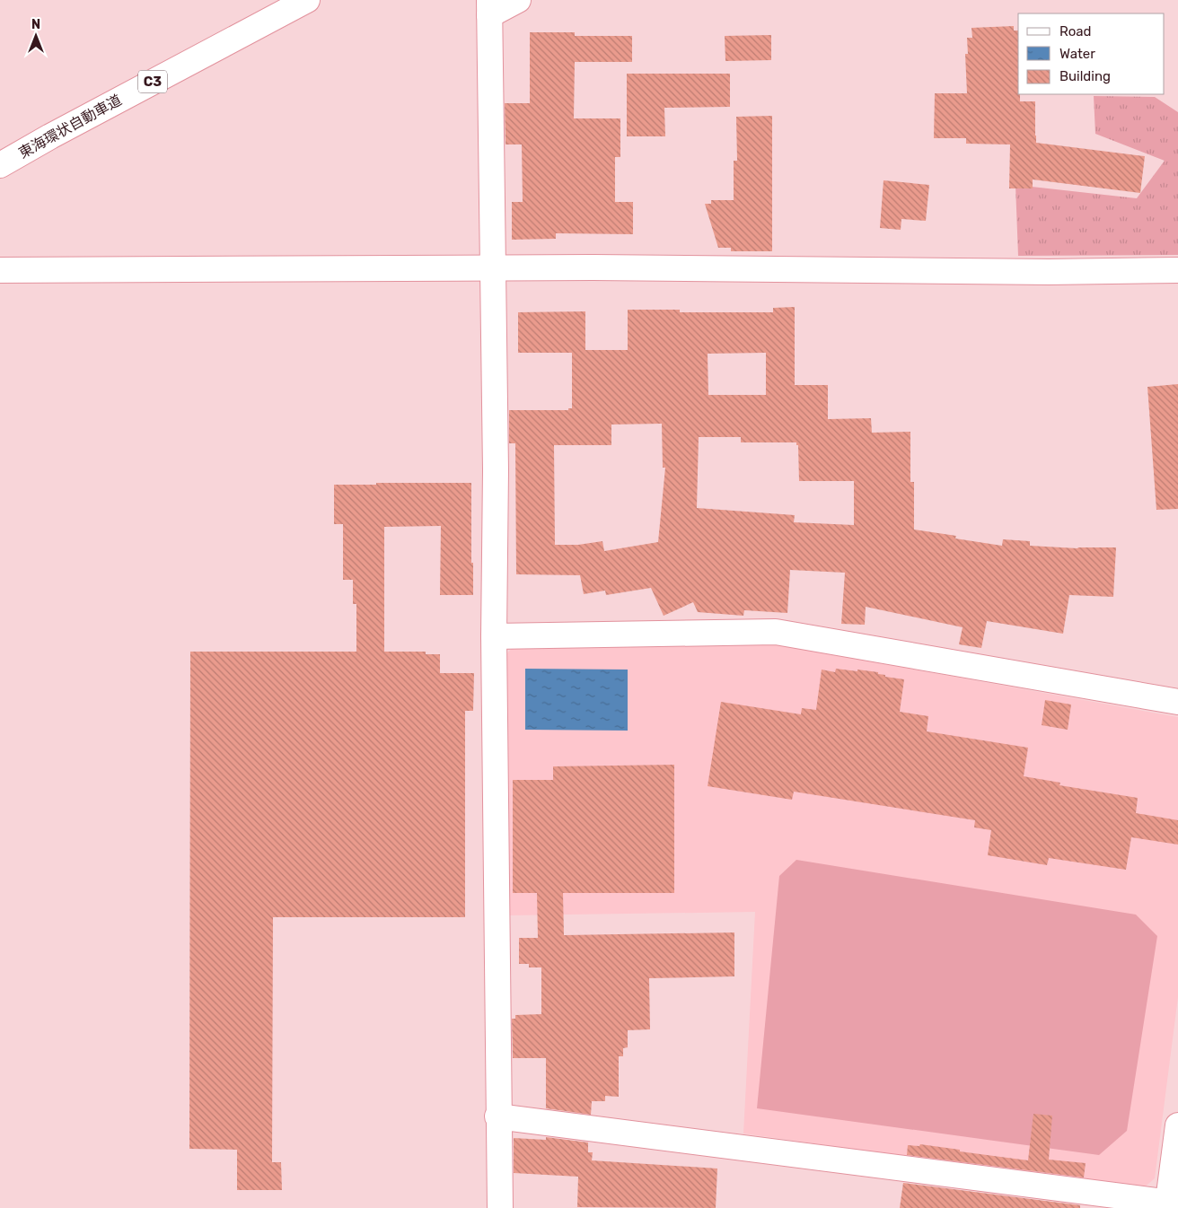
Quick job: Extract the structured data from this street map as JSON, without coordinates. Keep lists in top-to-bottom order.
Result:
{
  "streets": {
    "main road": ["C3", "東海環状自動車道"]
  },
  "legend": ["Road", "Water", "Building"],
  "north": "top"
}
